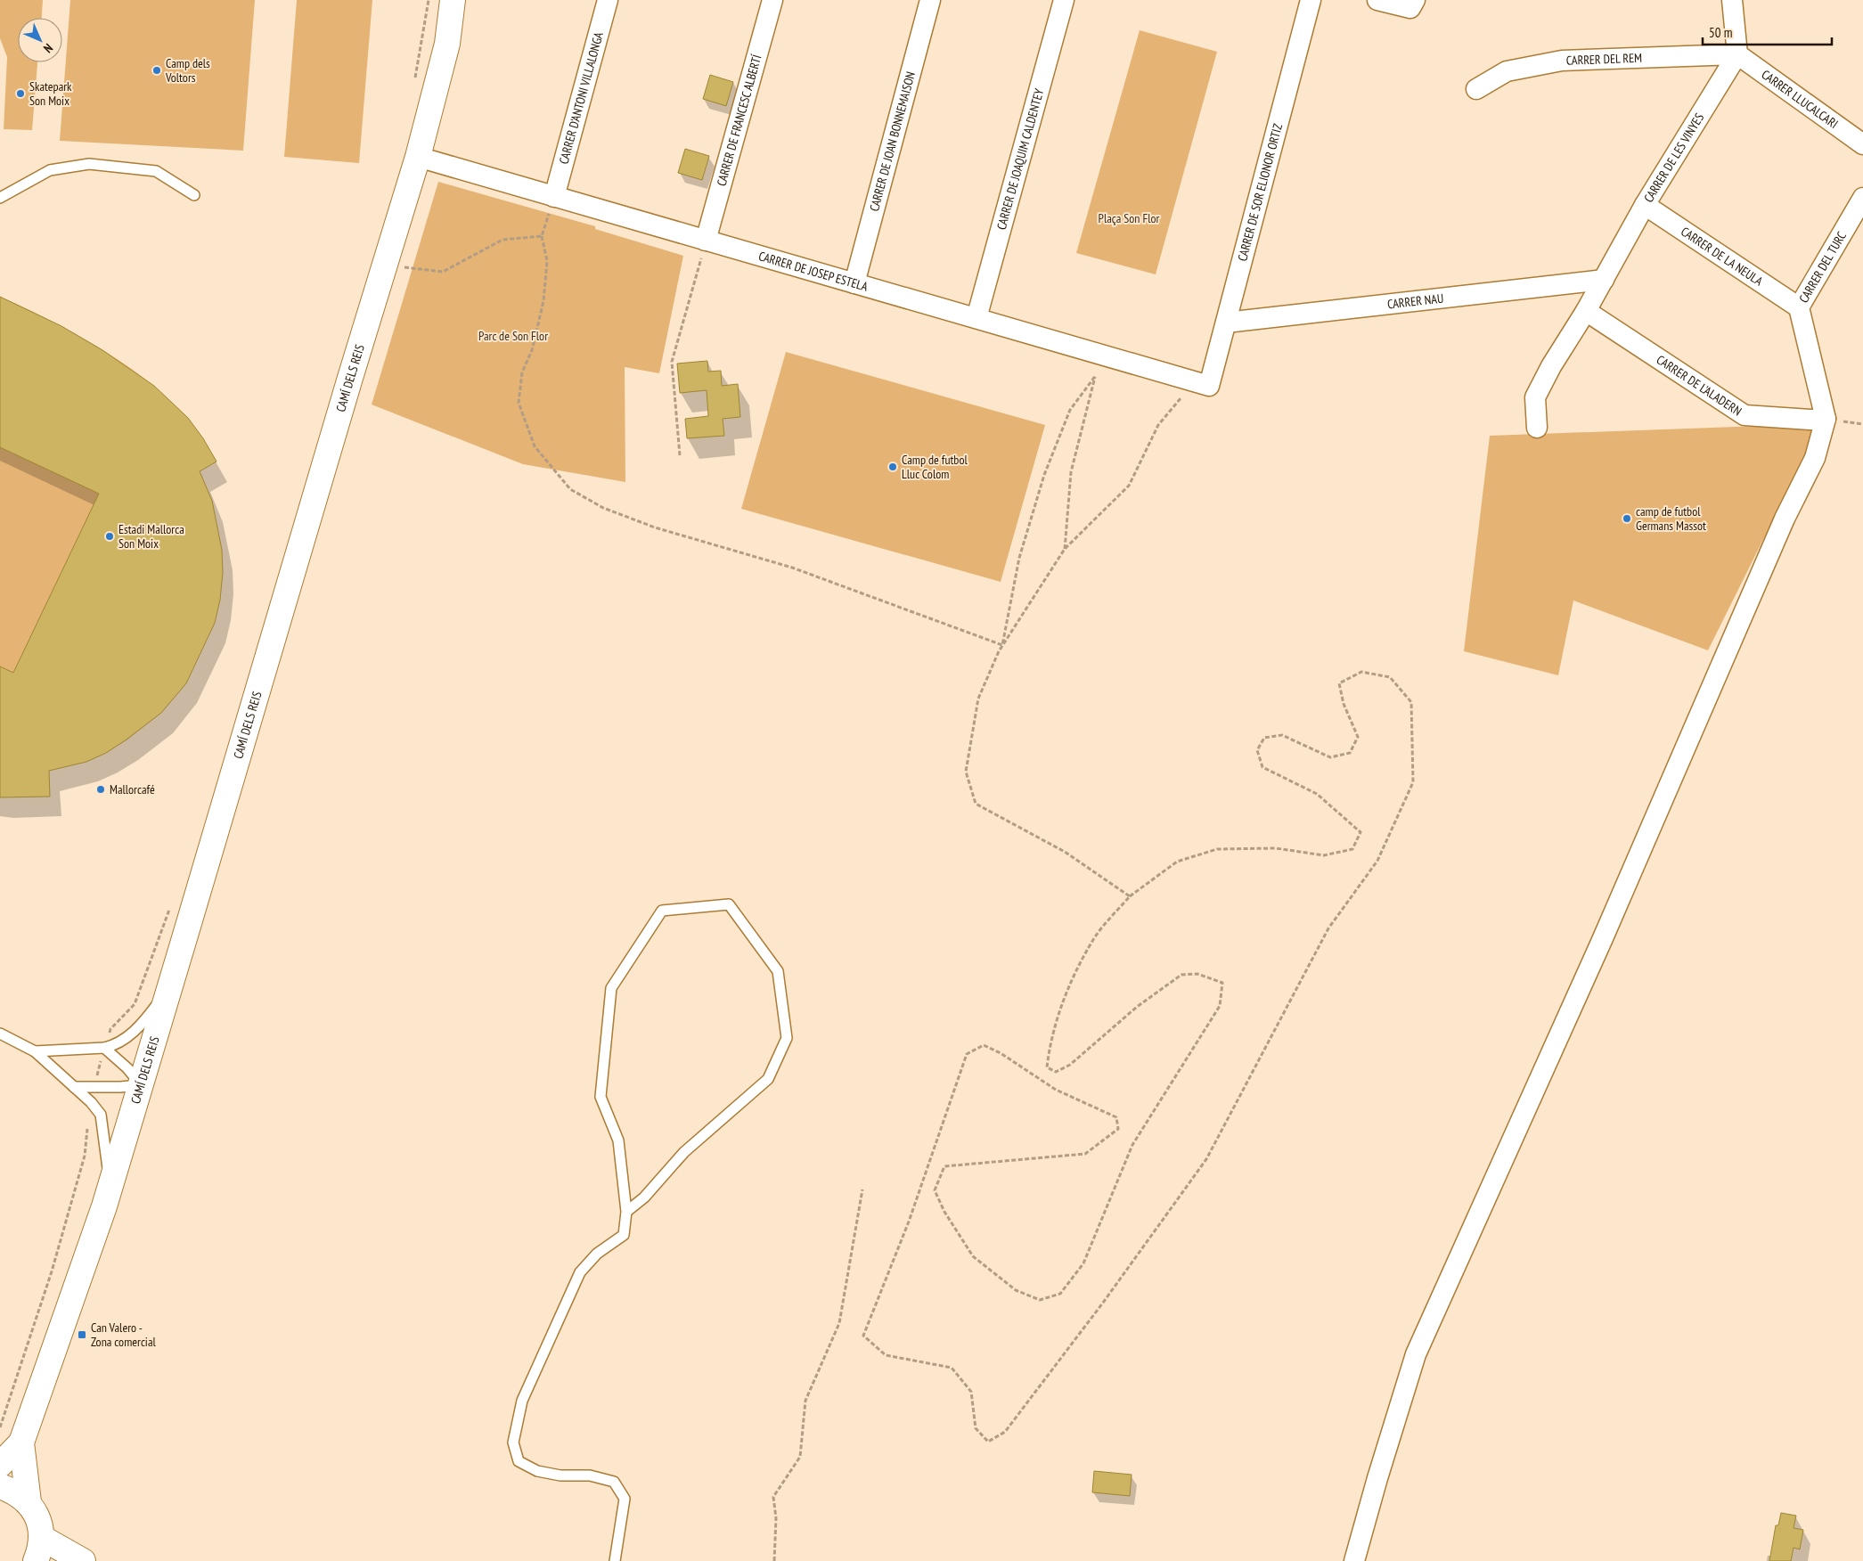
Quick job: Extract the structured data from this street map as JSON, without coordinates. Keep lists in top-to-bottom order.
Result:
{
  "streets": {
    "street": [
      "CARRER DEL REM",
      "CARRER D'ANTONI VILLALONGA",
      "CARRER LLUCALCARI",
      "CARRER DE FRANCESC ALBERTÍ",
      "CARRER DE JOAN BONNEMAISON",
      "CARRER DE LES VINYES",
      "CARRER DE JOAQUIM CALDENTEY",
      "CARRER DE SOR ELIONOR ORTIZ",
      "CARRER DE LA NEULA",
      "CARRER DEL TURC",
      "CARRER DE JOSEP ESTELA",
      "CARRER NAU",
      "CAMÍ DELS REIS",
      "CARRER DE L'ALADERN"
    ]
  },
  "crossings": [
    ["CARRER DEL REM", "CARRER LLUCALCARI"],
    ["CARRER DEL REM", "CARRER DE LES VINYES"],
    ["CARRER D'ANTONI VILLALONGA", "CARRER DE JOSEP ESTELA"],
    ["CARRER LLUCALCARI", "CARRER DE LES VINYES"],
    ["CARRER DE FRANCESC ALBERTÍ", "CARRER DE JOSEP ESTELA"],
    ["CARRER DE JOAN BONNEMAISON", "CARRER DE JOSEP ESTELA"],
    ["CARRER DE LES VINYES", "CARRER DE LA NEULA"],
    ["CARRER DE LES VINYES", "CARRER NAU"],
    ["CARRER DE LES VINYES", "CARRER DE L'ALADERN"],
    ["CARRER DE JOAQUIM CALDENTEY", "CARRER DE JOSEP ESTELA"],
    ["CARRER DE SOR ELIONOR ORTIZ", "CARRER DE JOSEP ESTELA"],
    ["CARRER DE SOR ELIONOR ORTIZ", "CARRER NAU"],
    ["CARRER DE LA NEULA", "CARRER DEL TURC"],
    ["CARRER DEL TURC", "CARRER DE L'ALADERN"],
    ["CARRER DE JOSEP ESTELA", "CAMÍ DELS REIS"]
  ],
  "parks": ["Plaça Son Flor", "Parc de Son Flor"],
  "places": {
    "other": [
      "Camp dels Voltors",
      "Skatepark Son Moix",
      "Camp de futbol Lluc Colom",
      "camp de futbol Germans Massot",
      "Estadi Mallorca Son Moix",
      "Mallorcafé"
    ],
    "transit": ["Can Valero - Zona comercial"]
  },
  "scale_bar": "50 m",
  "north": "bottom right"
}
